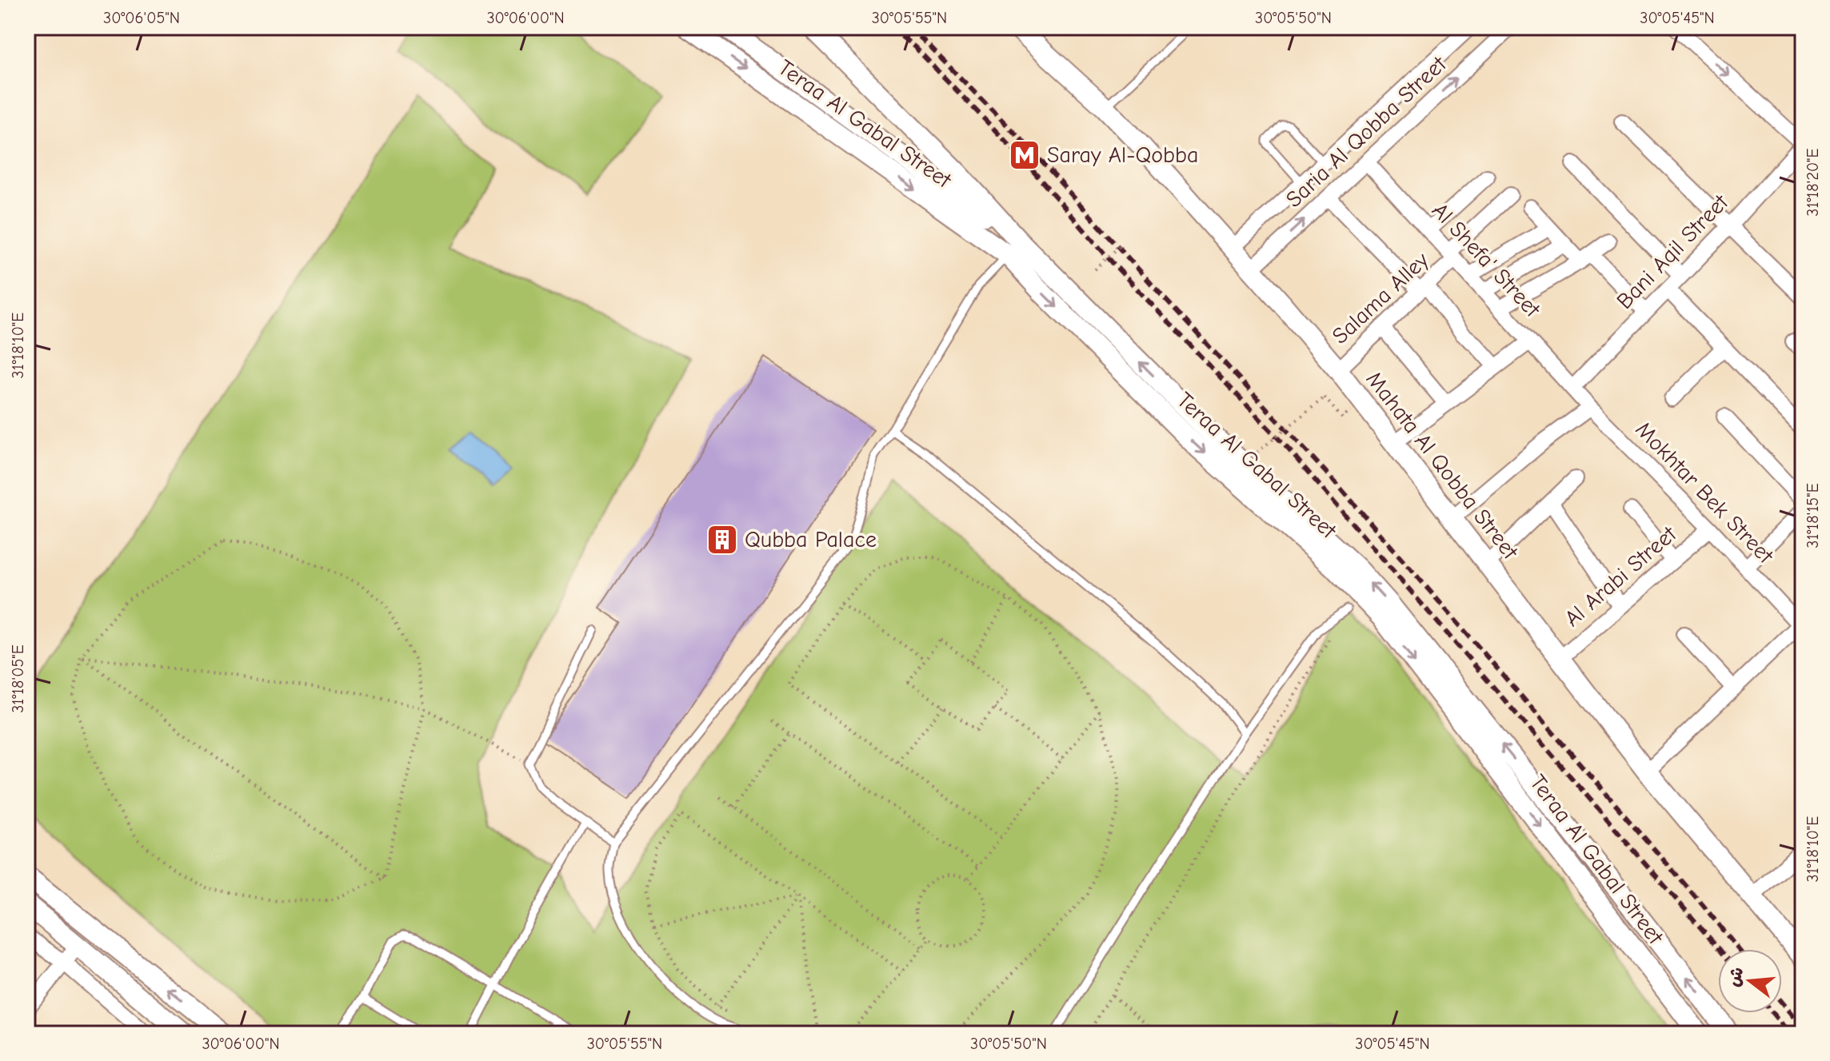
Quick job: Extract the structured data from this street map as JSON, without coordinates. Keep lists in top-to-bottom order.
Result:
{
  "streets": {
    "main road": ["Teraa Al Gabal Street", "Mahata Al Qobba Street"],
    "street": [
      "Saria Al Qobba Street",
      "Bani Aqil Street",
      "Al Shefa' Street",
      "Salama Alley",
      "Mokhtar Bek Street",
      "Al Arabi Street"
    ]
  },
  "crossings": [
    ["Saria Al Qobba Street", "Al Shefa' Street"],
    ["Saria Al Qobba Street", "Mahata Al Qobba Street"],
    ["Bani Aqil Street", "Al Shefa' Street"],
    ["Bani Aqil Street", "Mokhtar Bek Street"],
    ["Al Shefa' Street", "Salama Alley"],
    ["Al Shefa' Street", "Mokhtar Bek Street"],
    ["Salama Alley", "Mahata Al Qobba Street"],
    ["Mahata Al Qobba Street", "Al Arabi Street"],
    ["Mokhtar Bek Street", "Al Arabi Street"]
  ],
  "places": {
    "metro station": ["Saray Al-Qobba"],
    "building": ["Qubba Palace"]
  },
  "north": "left",
  "coordinates": [
    "30°06'05\"N",
    "30°06'00\"N",
    "30°05'55\"N",
    "30°05'50\"N",
    "30°05'45\"N",
    "31°18'20\"E",
    "31°18'10\"E",
    "31°18'15\"E",
    "31°18'05\"E"
  ]
}
